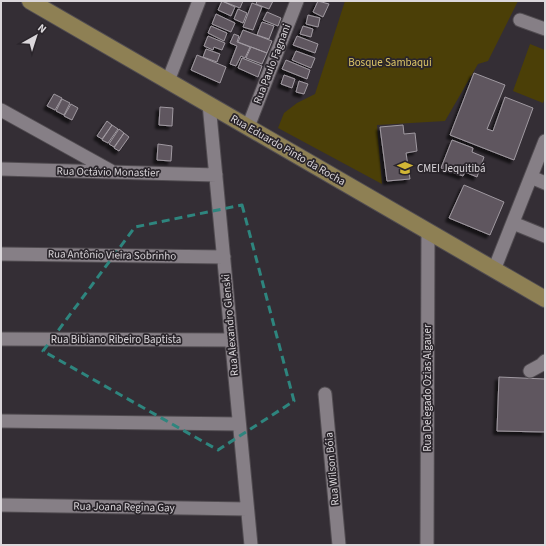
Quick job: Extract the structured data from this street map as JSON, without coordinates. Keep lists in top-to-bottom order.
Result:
{
  "streets": {
    "main road": ["Rua Eduardo Pinto da Rocha"],
    "street": [
      "Rua Paulo Fagnani",
      "Rua Octávio Monastier",
      "Rua Antônio Vieira Sobrinho",
      "Rua Alexandro Glenski",
      "Rua Bibiano Ribeiro Baptista",
      "Rua Delegado Ozias Algauer",
      "Rua Wilson Bóia",
      "Rua Joana Regina Gay"
    ]
  },
  "crossings": [
    ["Rua Paulo Fagnani", "Rua Eduardo Pinto da Rocha"],
    ["Rua Eduardo Pinto da Rocha", "Rua Alexandro Glenski"],
    ["Rua Eduardo Pinto da Rocha", "Rua Delegado Ozias Algauer"],
    ["Rua Octávio Monastier", "Rua Alexandro Glenski"],
    ["Rua Antônio Vieira Sobrinho", "Rua Alexandro Glenski"],
    ["Rua Alexandro Glenski", "Rua Bibiano Ribeiro Baptista"],
    ["Rua Alexandro Glenski", "Rua Joana Regina Gay"]
  ],
  "parks": ["Bosque Sambaqui"],
  "places": {
    "school or university": ["CMEI Jequitibá"]
  },
  "north": "top right"
}
